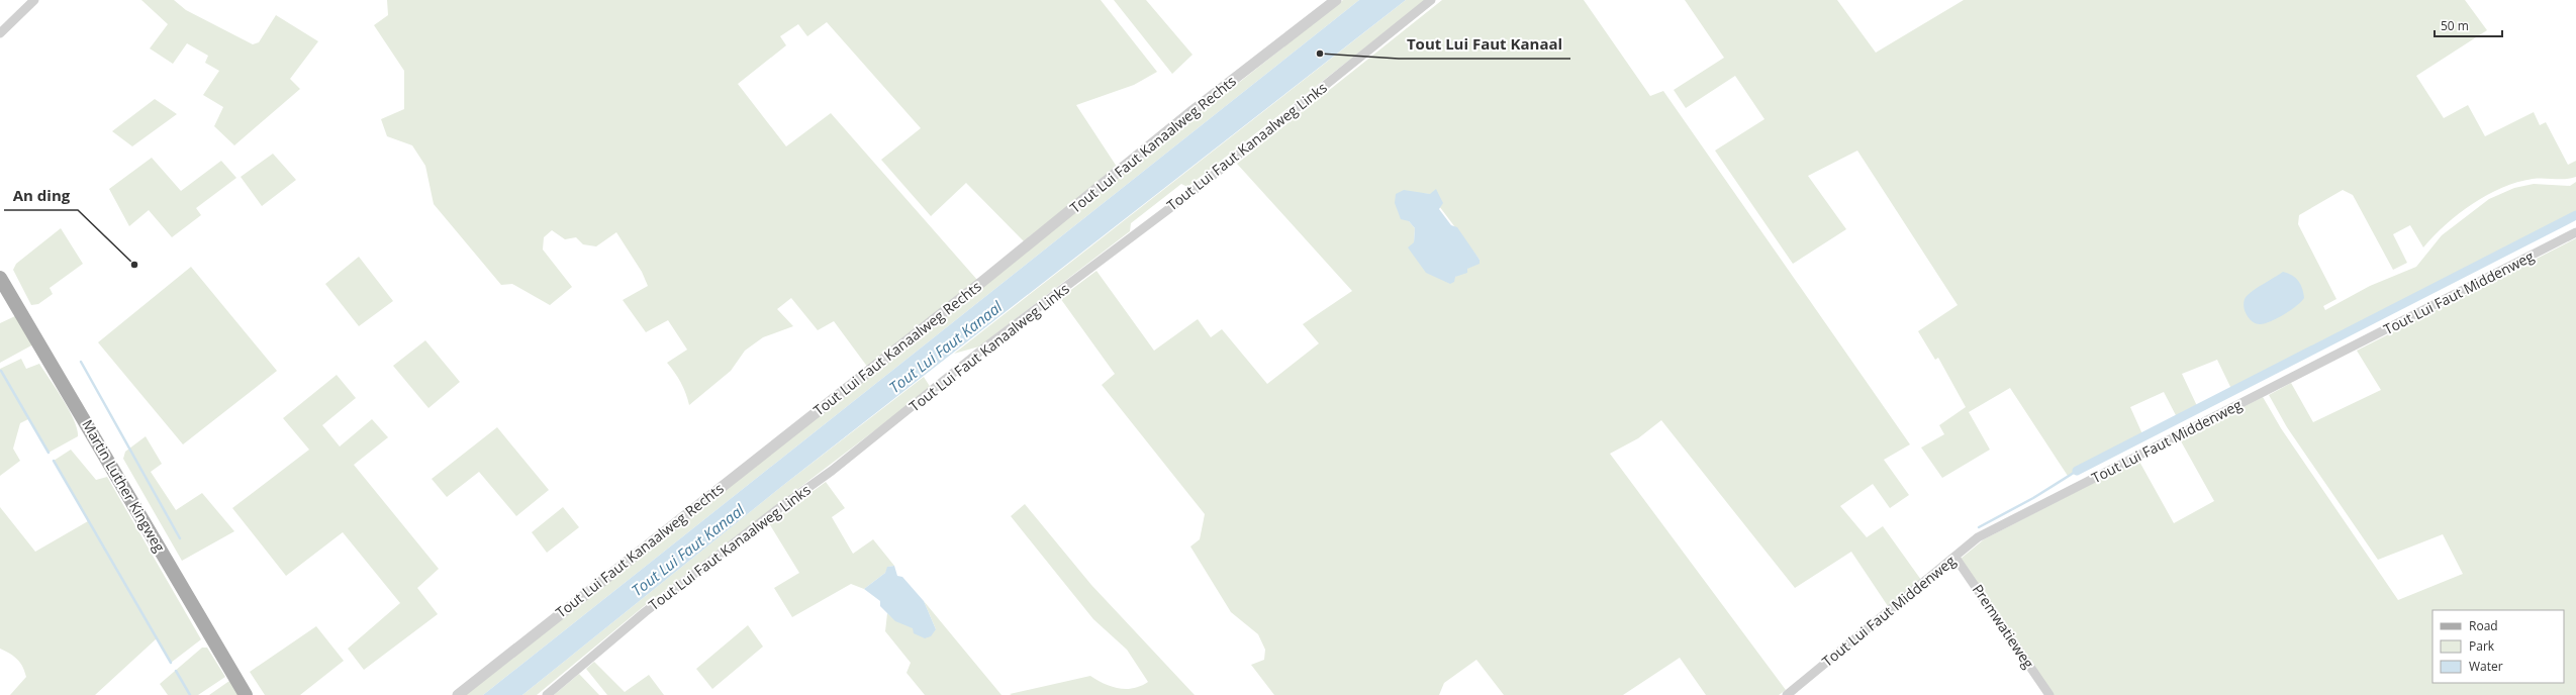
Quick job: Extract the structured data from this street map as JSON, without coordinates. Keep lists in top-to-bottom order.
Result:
{
  "streets": {
    "main road": ["Martin Luther Kingweg"],
    "street": [
      "Tout Lui Faut Kanaalweg Rechts",
      "Tout Lui Faut Kanaalweg Links",
      "Tout Lui Faut Middenweg",
      "Premwatieweg"
    ]
  },
  "crossings": [
    ["Tout Lui Faut Middenweg", "Premwatieweg"]
  ],
  "water": ["Tout Lui Faut Kanaal"],
  "places": ["Tout Lui Faut Kanaal", "An ding"],
  "legend": ["Road", "Park", "Water"],
  "scale_bar": "50 m"
}
